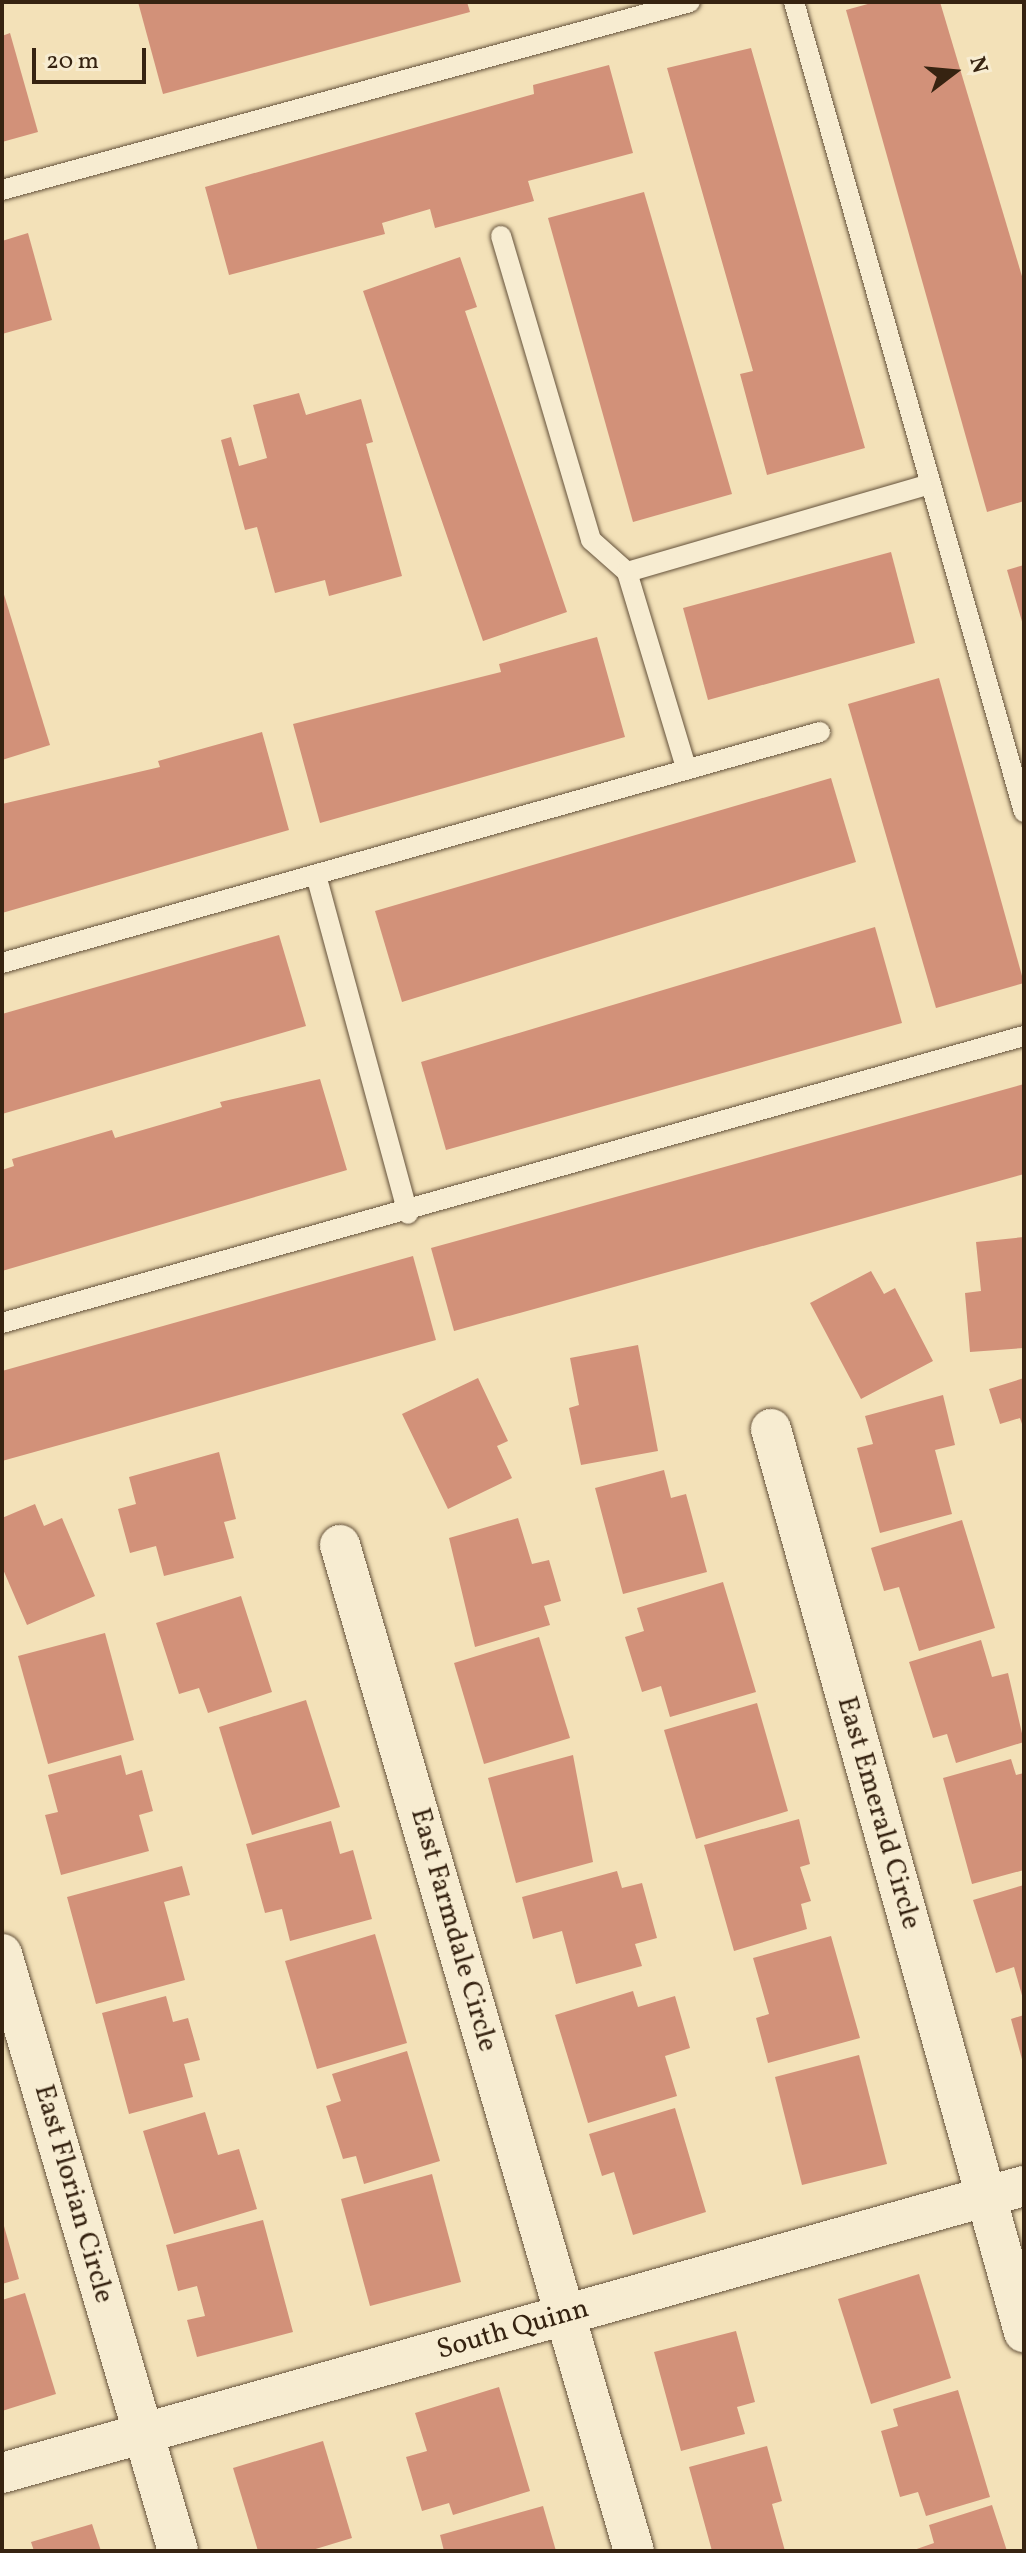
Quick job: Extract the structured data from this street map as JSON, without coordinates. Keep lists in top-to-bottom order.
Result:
{
  "streets": {
    "street": [
      "East Emerald Circle",
      "East Farmdale Circle",
      "East Florian Circle",
      "South Quinn"
    ]
  },
  "crossings": [
    ["East Emerald Circle", "South Quinn"],
    ["East Farmdale Circle", "South Quinn"],
    ["East Florian Circle", "South Quinn"]
  ],
  "scale_bar": "20 m",
  "north": "right"
}
